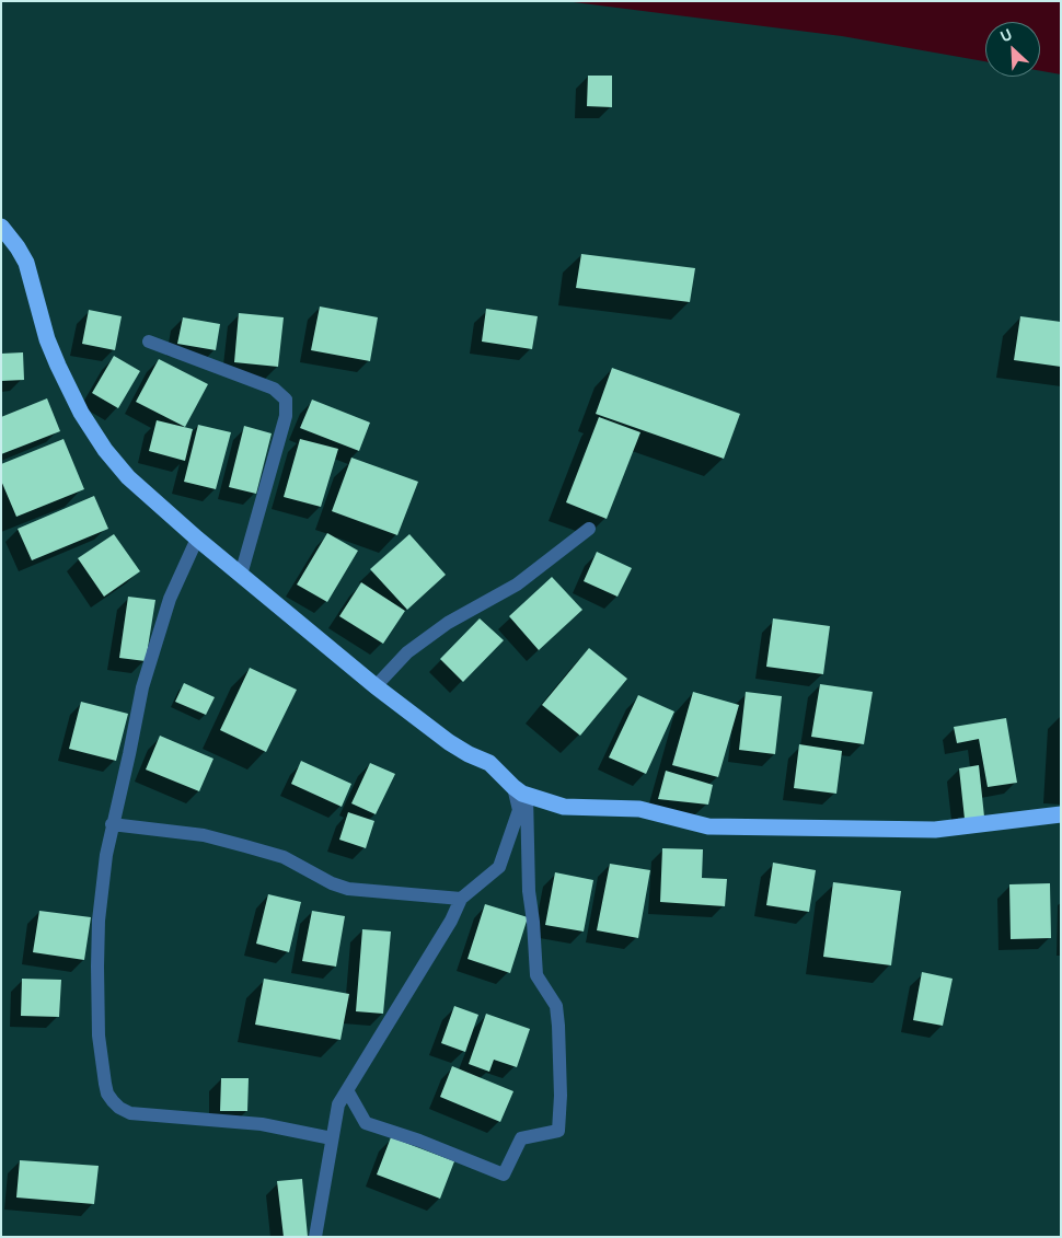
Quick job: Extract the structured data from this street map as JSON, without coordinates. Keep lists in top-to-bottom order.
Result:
{
  "north": "top left"
}
